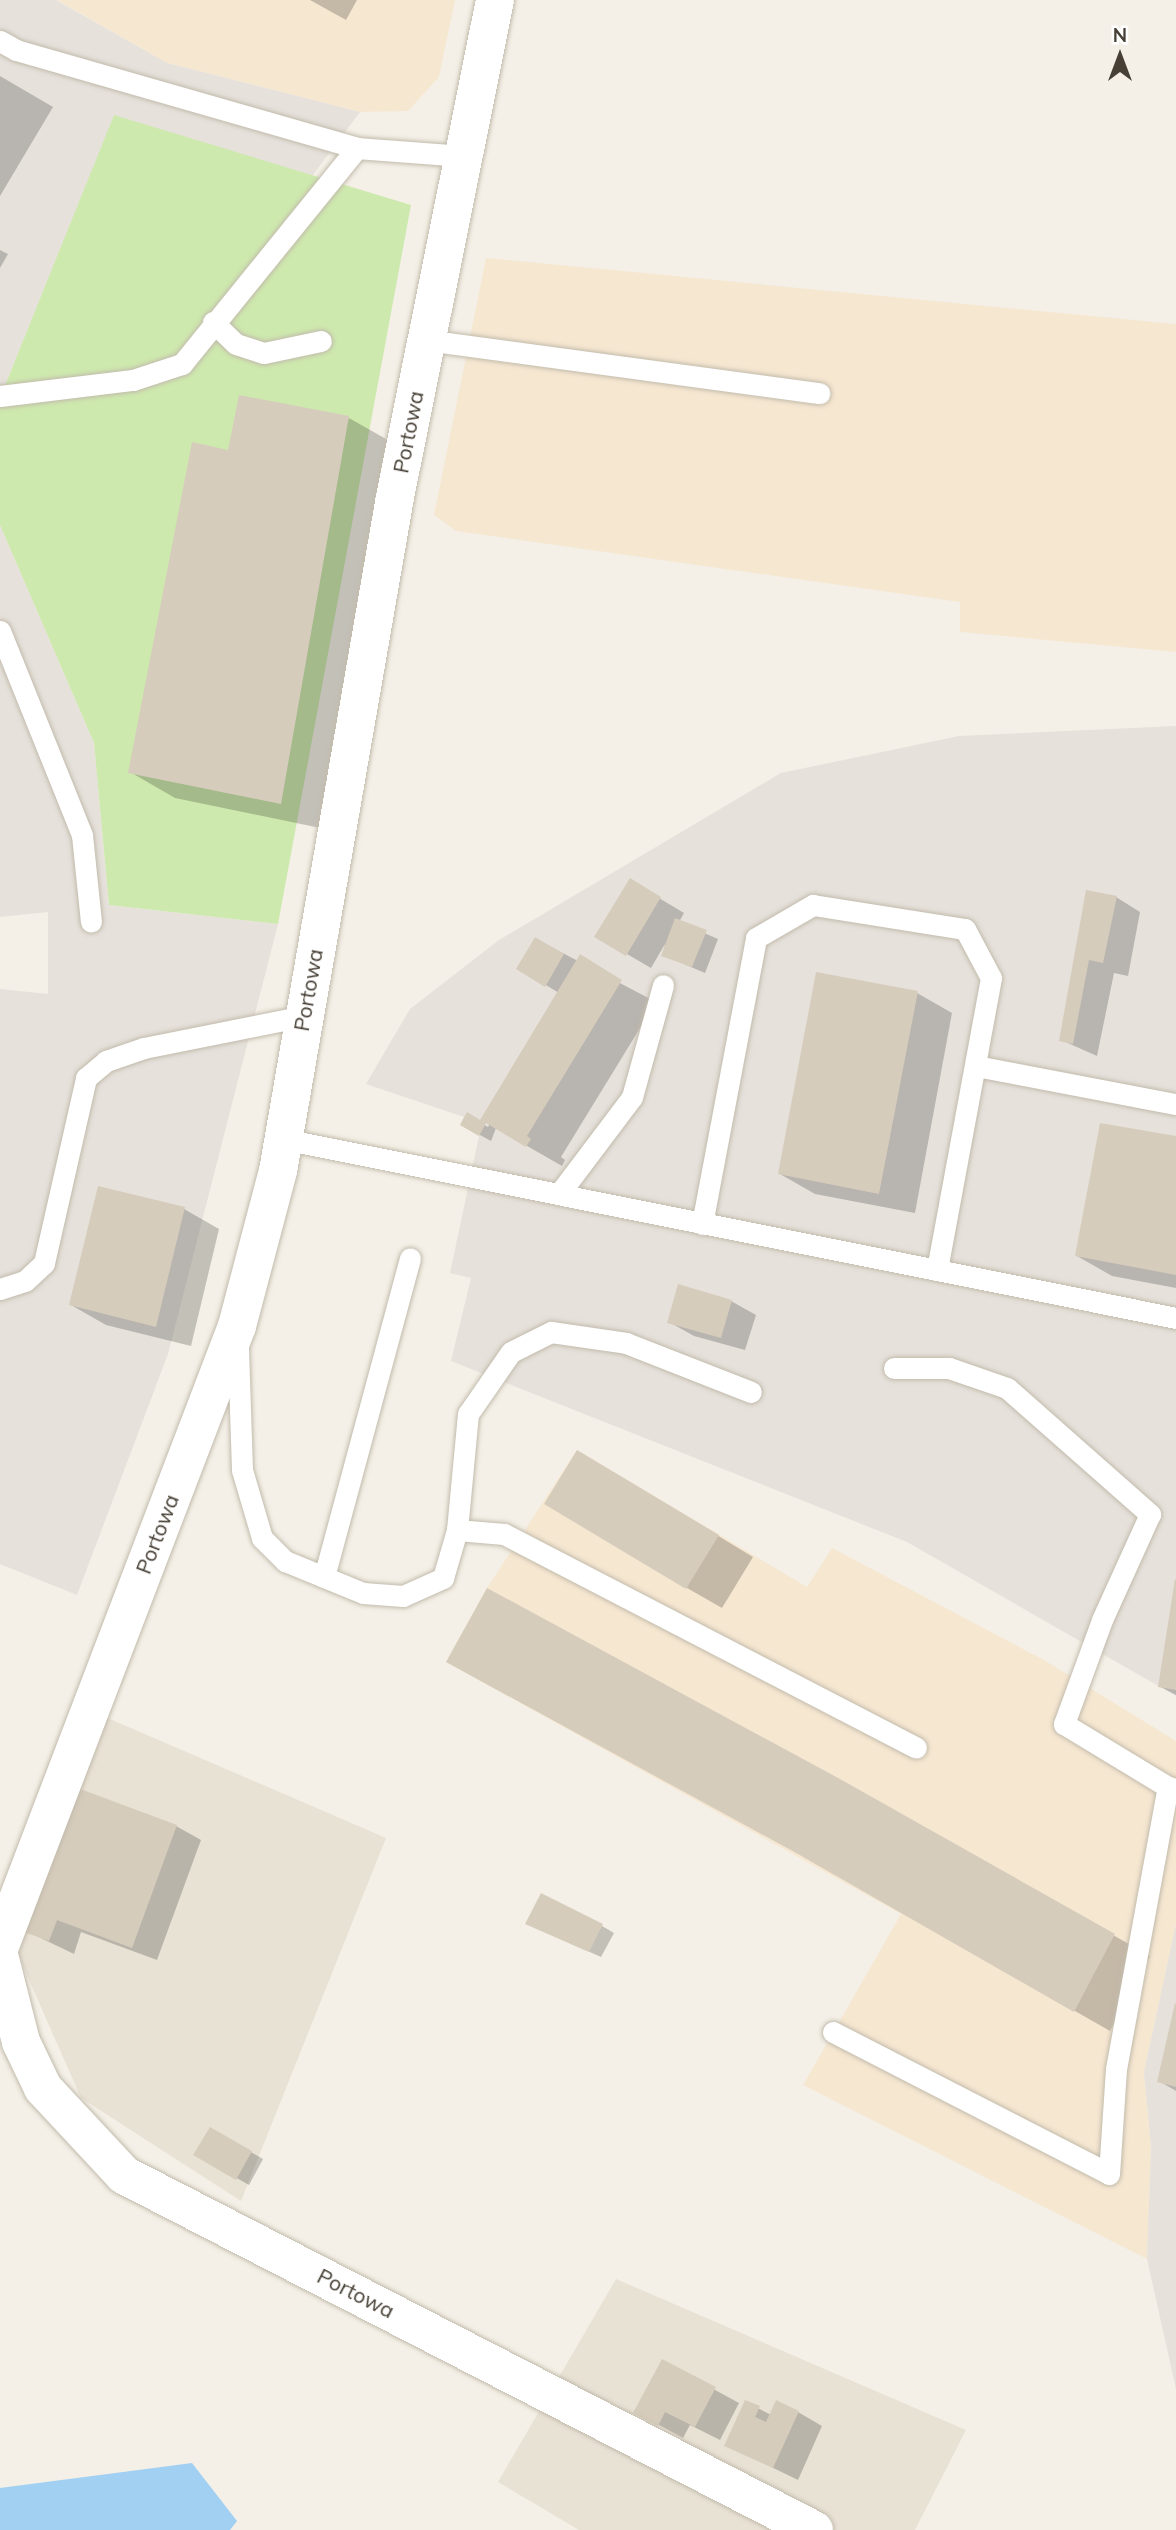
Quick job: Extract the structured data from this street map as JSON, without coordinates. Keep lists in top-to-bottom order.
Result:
{
  "streets": {
    "street": ["Portowa"]
  },
  "north": "top"
}
